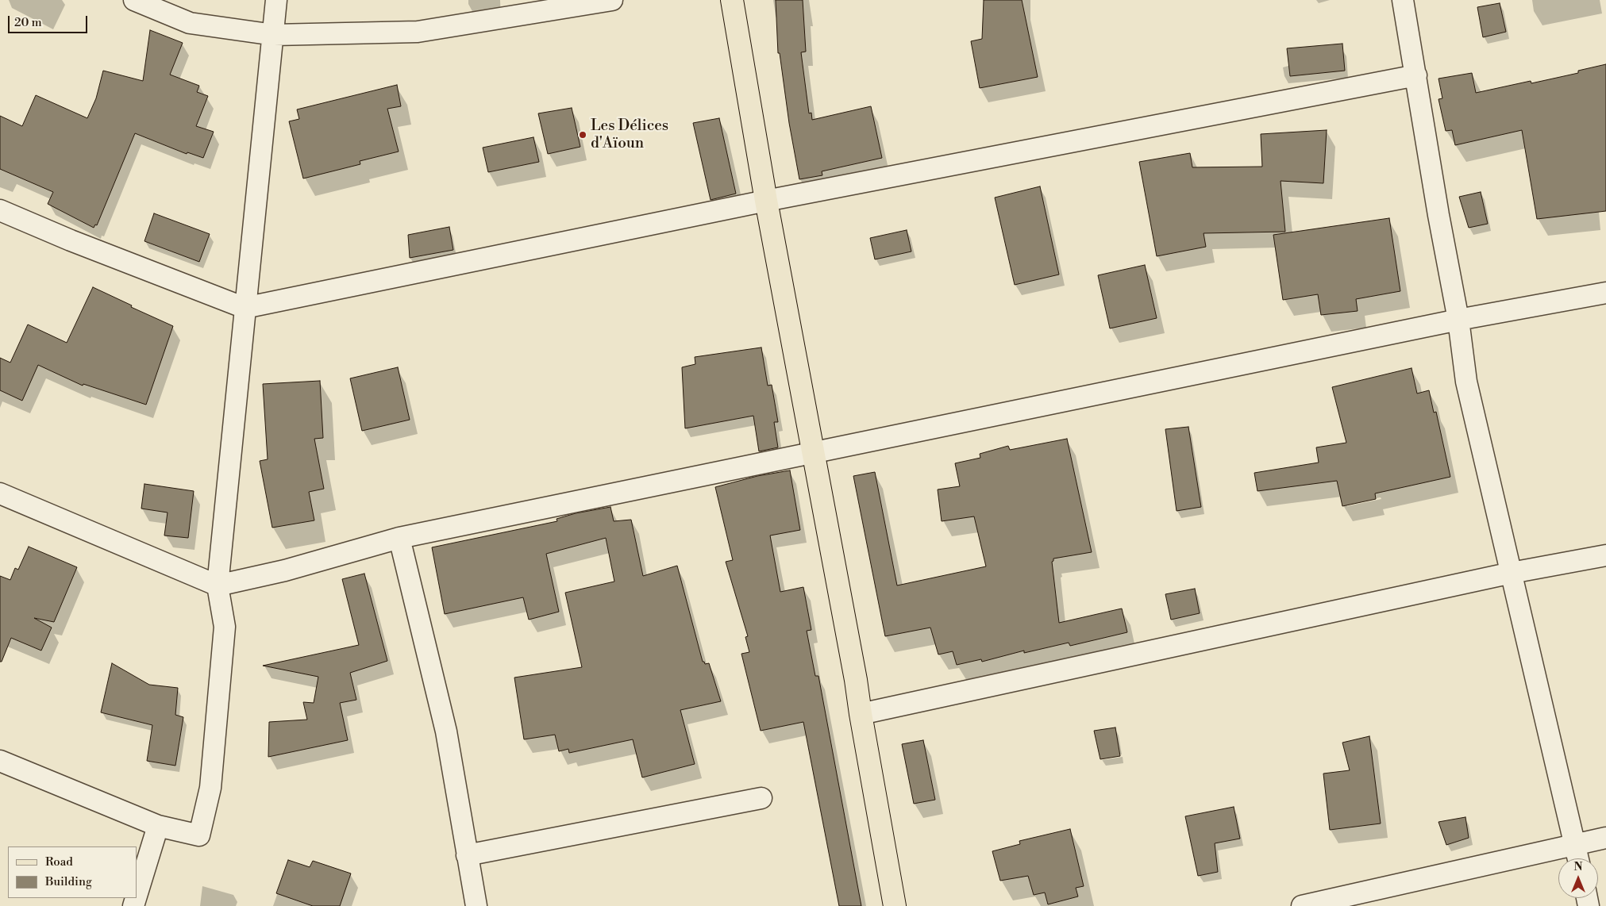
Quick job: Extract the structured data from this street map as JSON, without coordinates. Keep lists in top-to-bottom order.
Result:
{
  "places": ["Les Délices d'Aïoun"],
  "legend": ["Road", "Building"],
  "scale_bar": "20 m",
  "north": "top"
}
